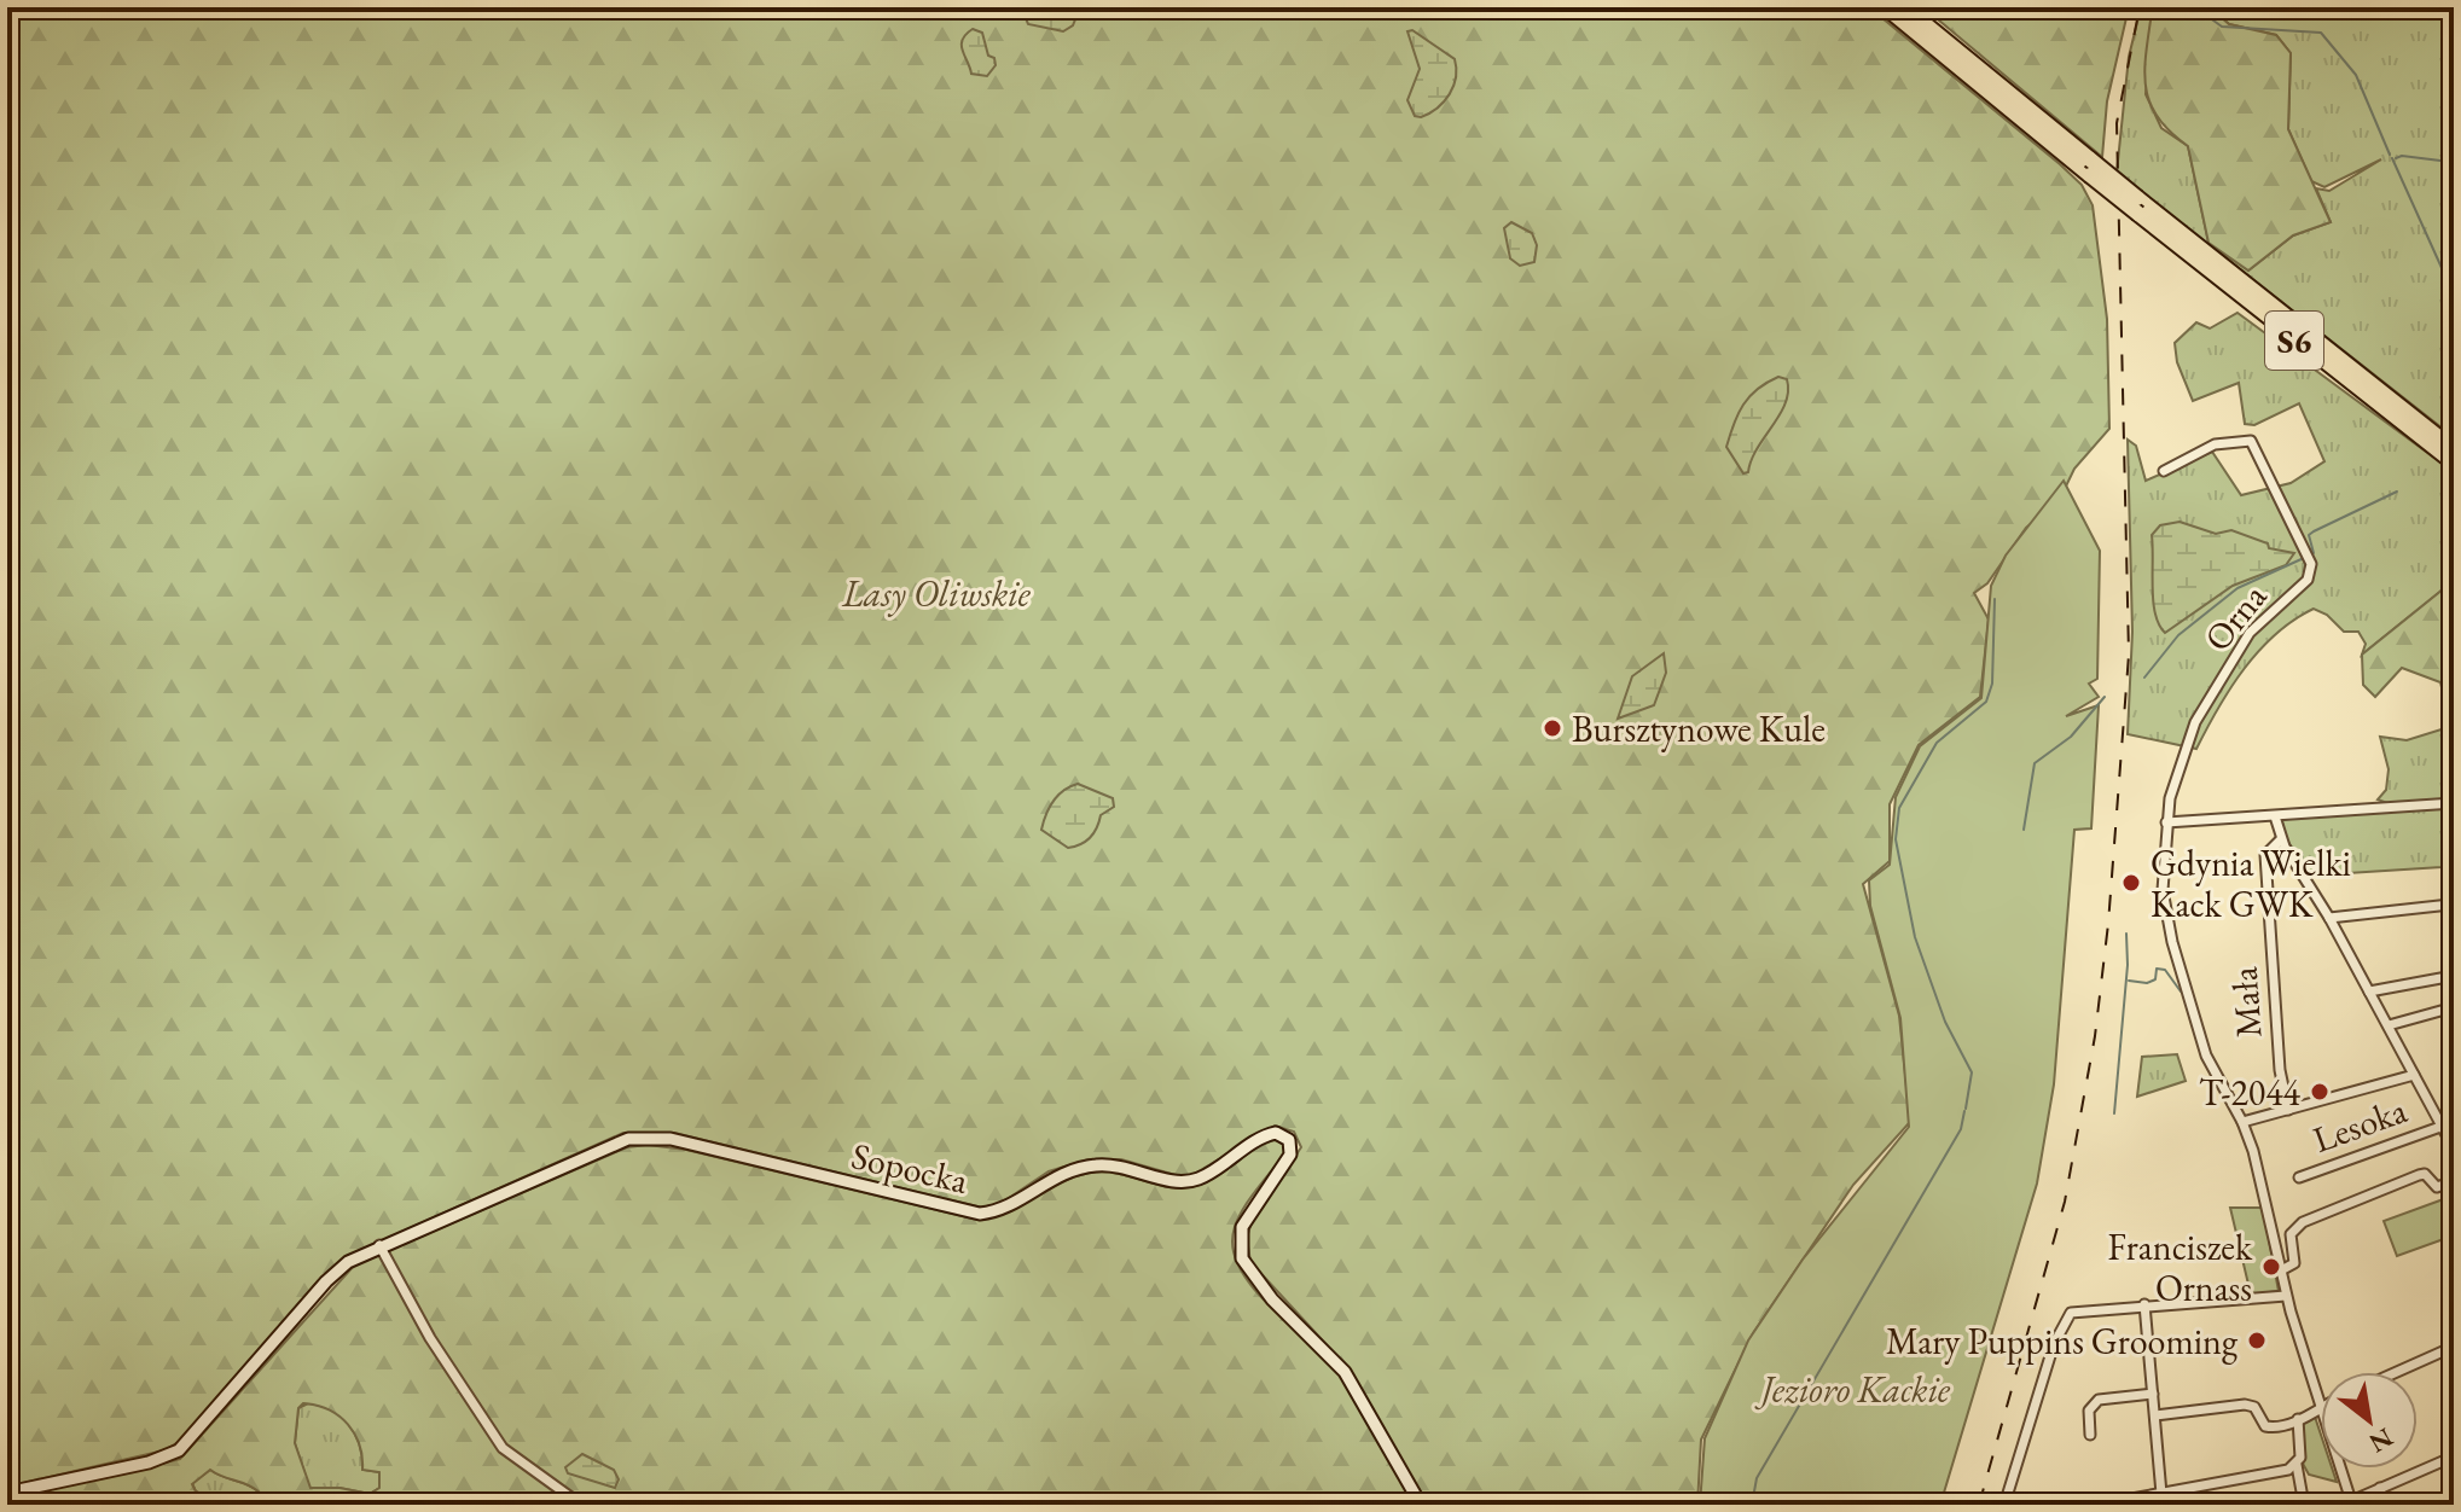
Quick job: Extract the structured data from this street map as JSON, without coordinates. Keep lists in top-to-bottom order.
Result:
{
  "streets": {
    "highway": ["S6"],
    "main road": ["Sopocka"],
    "street": ["Orna", "Mała", "Lesoka"]
  },
  "parks": ["Lasy Oliwskie", "Jezioro Kackie"],
  "places": [
    "Bursztynowe Kule",
    "Gdynia Wielki Kack GWK",
    "T-2044",
    "Franciszek Ornass",
    "Mary Puppins Grooming"
  ],
  "north": "bottom right"
}
